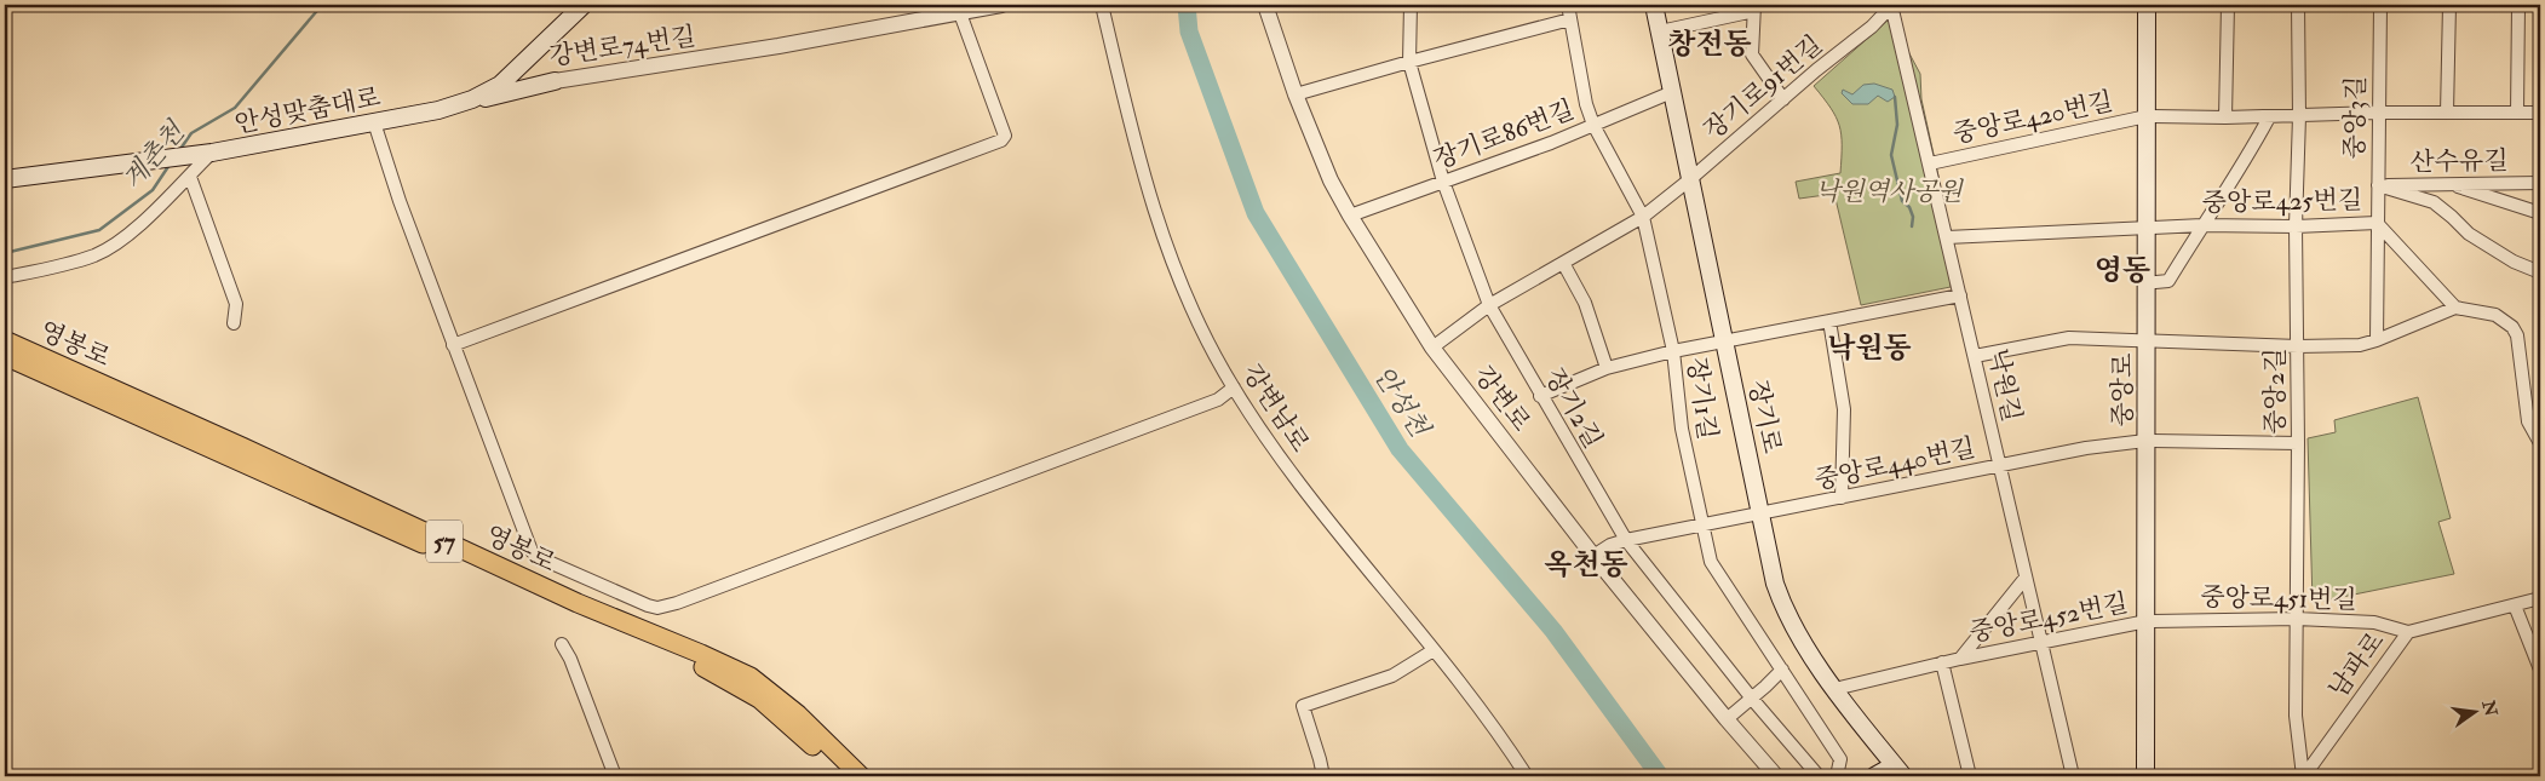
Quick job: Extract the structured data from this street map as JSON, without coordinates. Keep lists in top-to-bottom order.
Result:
{
  "streets": {
    "main road": [
      "안성맞춤대로",
      "영봉로",
      "중앙로",
      "장기로",
      "57"
    ],
    "street": [
      "강변로74번길",
      "장기로91번길",
      "중앙로420번길",
      "중앙3길",
      "장기로86번길",
      "산수유길",
      "중앙로425번길",
      "낙원길",
      "중앙2길",
      "강변로",
      "장기1길",
      "강변남로",
      "장기2길",
      "중앙로440번길",
      "중앙로451번길",
      "중앙로452번길",
      "남파로"
    ]
  },
  "crossings": [
    ["강변로74번길", "안성맞춤대로"],
    ["장기로91번길", "낙원길"],
    ["장기로91번길", "강변로"],
    ["장기로91번길", "장기1길"],
    ["장기로91번길", "장기2길"],
    ["장기로91번길", "장기로"],
    ["중앙로420번길", "중앙3길"],
    ["중앙로420번길", "낙원길"],
    ["중앙로420번길", "중앙로"],
    ["중앙로420번길", "중앙2길"],
    ["중앙3길", "산수유길"],
    ["중앙3길", "중앙로425번길"],
    ["장기로86번길", "강변로"],
    ["장기로86번길", "장기1길"],
    ["장기로86번길", "장기2길"],
    ["장기로86번길", "장기로"],
    ["중앙로425번길", "낙원길"],
    ["중앙로425번길", "중앙로"],
    ["중앙로425번길", "중앙2길"],
    ["낙원길", "중앙로440번길"],
    ["낙원길", "중앙로452번길"],
    ["중앙로", "중앙로440번길"],
    ["중앙로", "중앙로451번길"],
    ["중앙로", "중앙로452번길"],
    ["중앙2길", "중앙로440번길"],
    ["중앙2길", "중앙로451번길"],
    ["중앙2길", "남파로"],
    ["강변로", "중앙로440번길"],
    ["장기1길", "중앙로440번길"],
    ["장기2길", "중앙로440번길"],
    ["장기로", "중앙로440번길"],
    ["장기로", "중앙로452번길"],
    ["중앙로451번길", "중앙로452번길"],
    ["중앙로451번길", "남파로"]
  ],
  "districts": [
    "창전동",
    "영동",
    "낙원동",
    "옥천동"
  ],
  "water": ["계촌천", "안성천"],
  "parks": ["낙원역사공원"],
  "north": "right"
}
